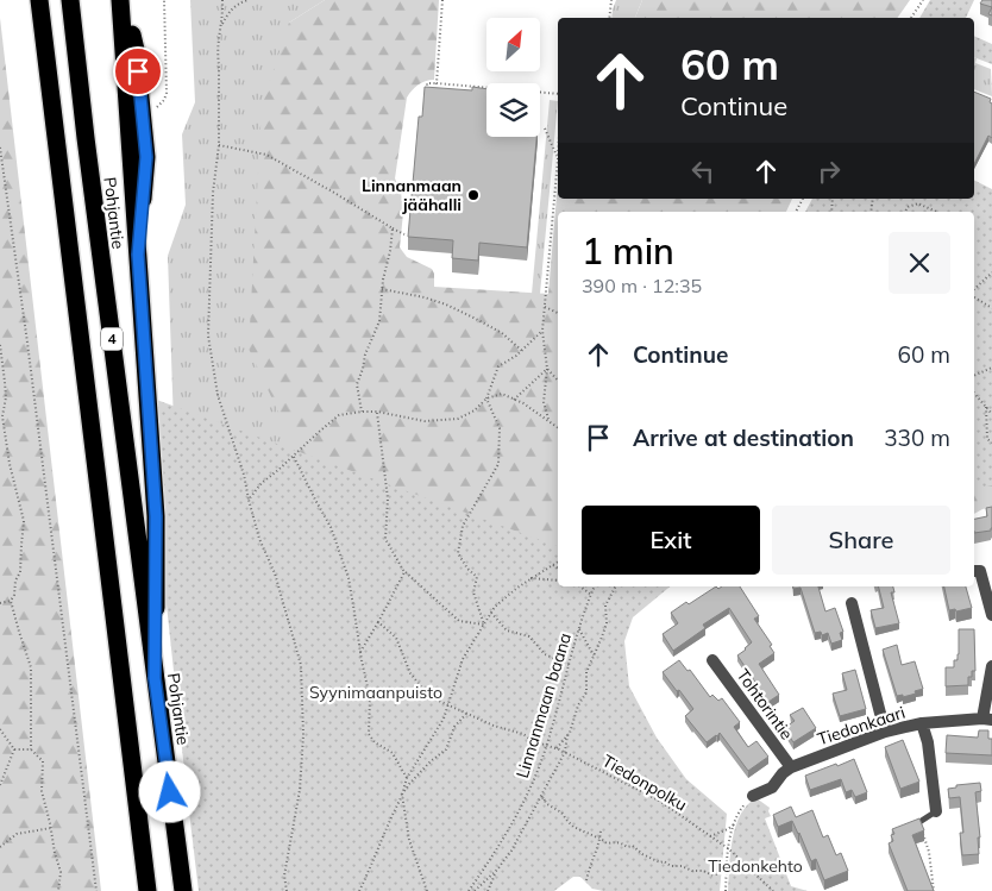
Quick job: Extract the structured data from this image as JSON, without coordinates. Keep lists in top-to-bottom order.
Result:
{
  "streets": {
    "highway": ["Pohjantie", "4"],
    "street": ["Tohtorintie", "Tiedonkaari"],
    "path": ["Linnanmaan baana", "Tiedonpolku"]
  },
  "crossings": [
    ["Tohtorintie", "Tiedonkaari"],
    ["Linnanmaan baana", "Tiedonpolku"]
  ],
  "parks": ["Syynimaanpuisto", "Tiedonkehto"],
  "places": ["Linnanmaan jäähalli"],
  "north": "top right",
  "page": {
    "turn": ["60 m", "Continue"],
    "heading": ["1 min", "390 m · 12:35"],
    "list": [
      {
        "name": "Continue",
        "value": "60 m"
      },
      {
        "name": "Arrive at destination",
        "value": "330 m"
      }
    ],
    "buttons": ["Exit", "Share"]
  }
}
